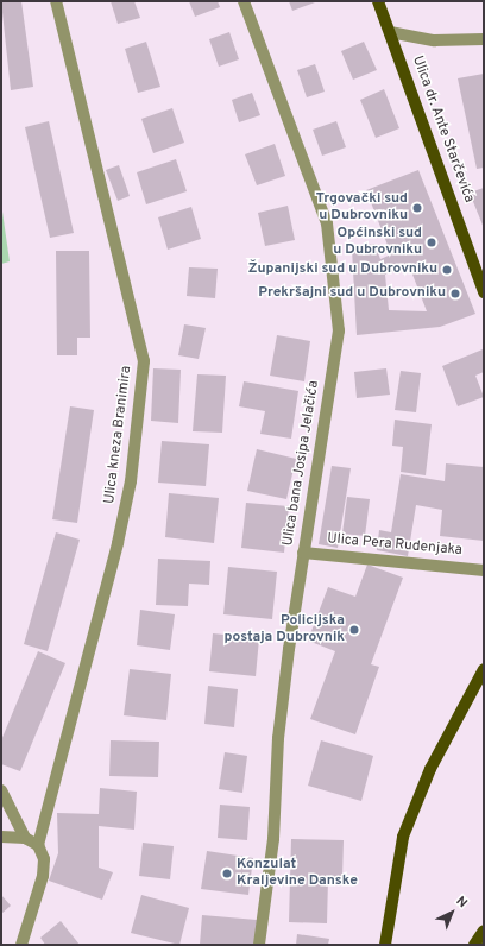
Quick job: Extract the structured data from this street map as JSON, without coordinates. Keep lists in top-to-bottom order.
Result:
{
  "streets": {
    "main road": ["Ulica dr. Ante Starčevića"],
    "street": ["Ulica kneza Branimira", "Ulica bana Josipa Jelačića", "Ulica Pera Rudenjaka"]
  },
  "crossings": [
    ["Ulica bana Josipa Jelačića", "Ulica Pera Rudenjaka"]
  ],
  "places": [
    "Trgovački sud u Dubrovniku",
    "Općinski sud u Dubrovniku",
    "Županijski sud u Dubrovniku",
    "Prekršajni sud u Dubrovniku",
    "Policijska postaja Dubrovnik",
    "Konzulat Kraljevine Danske"
  ],
  "north": "top right"
}
